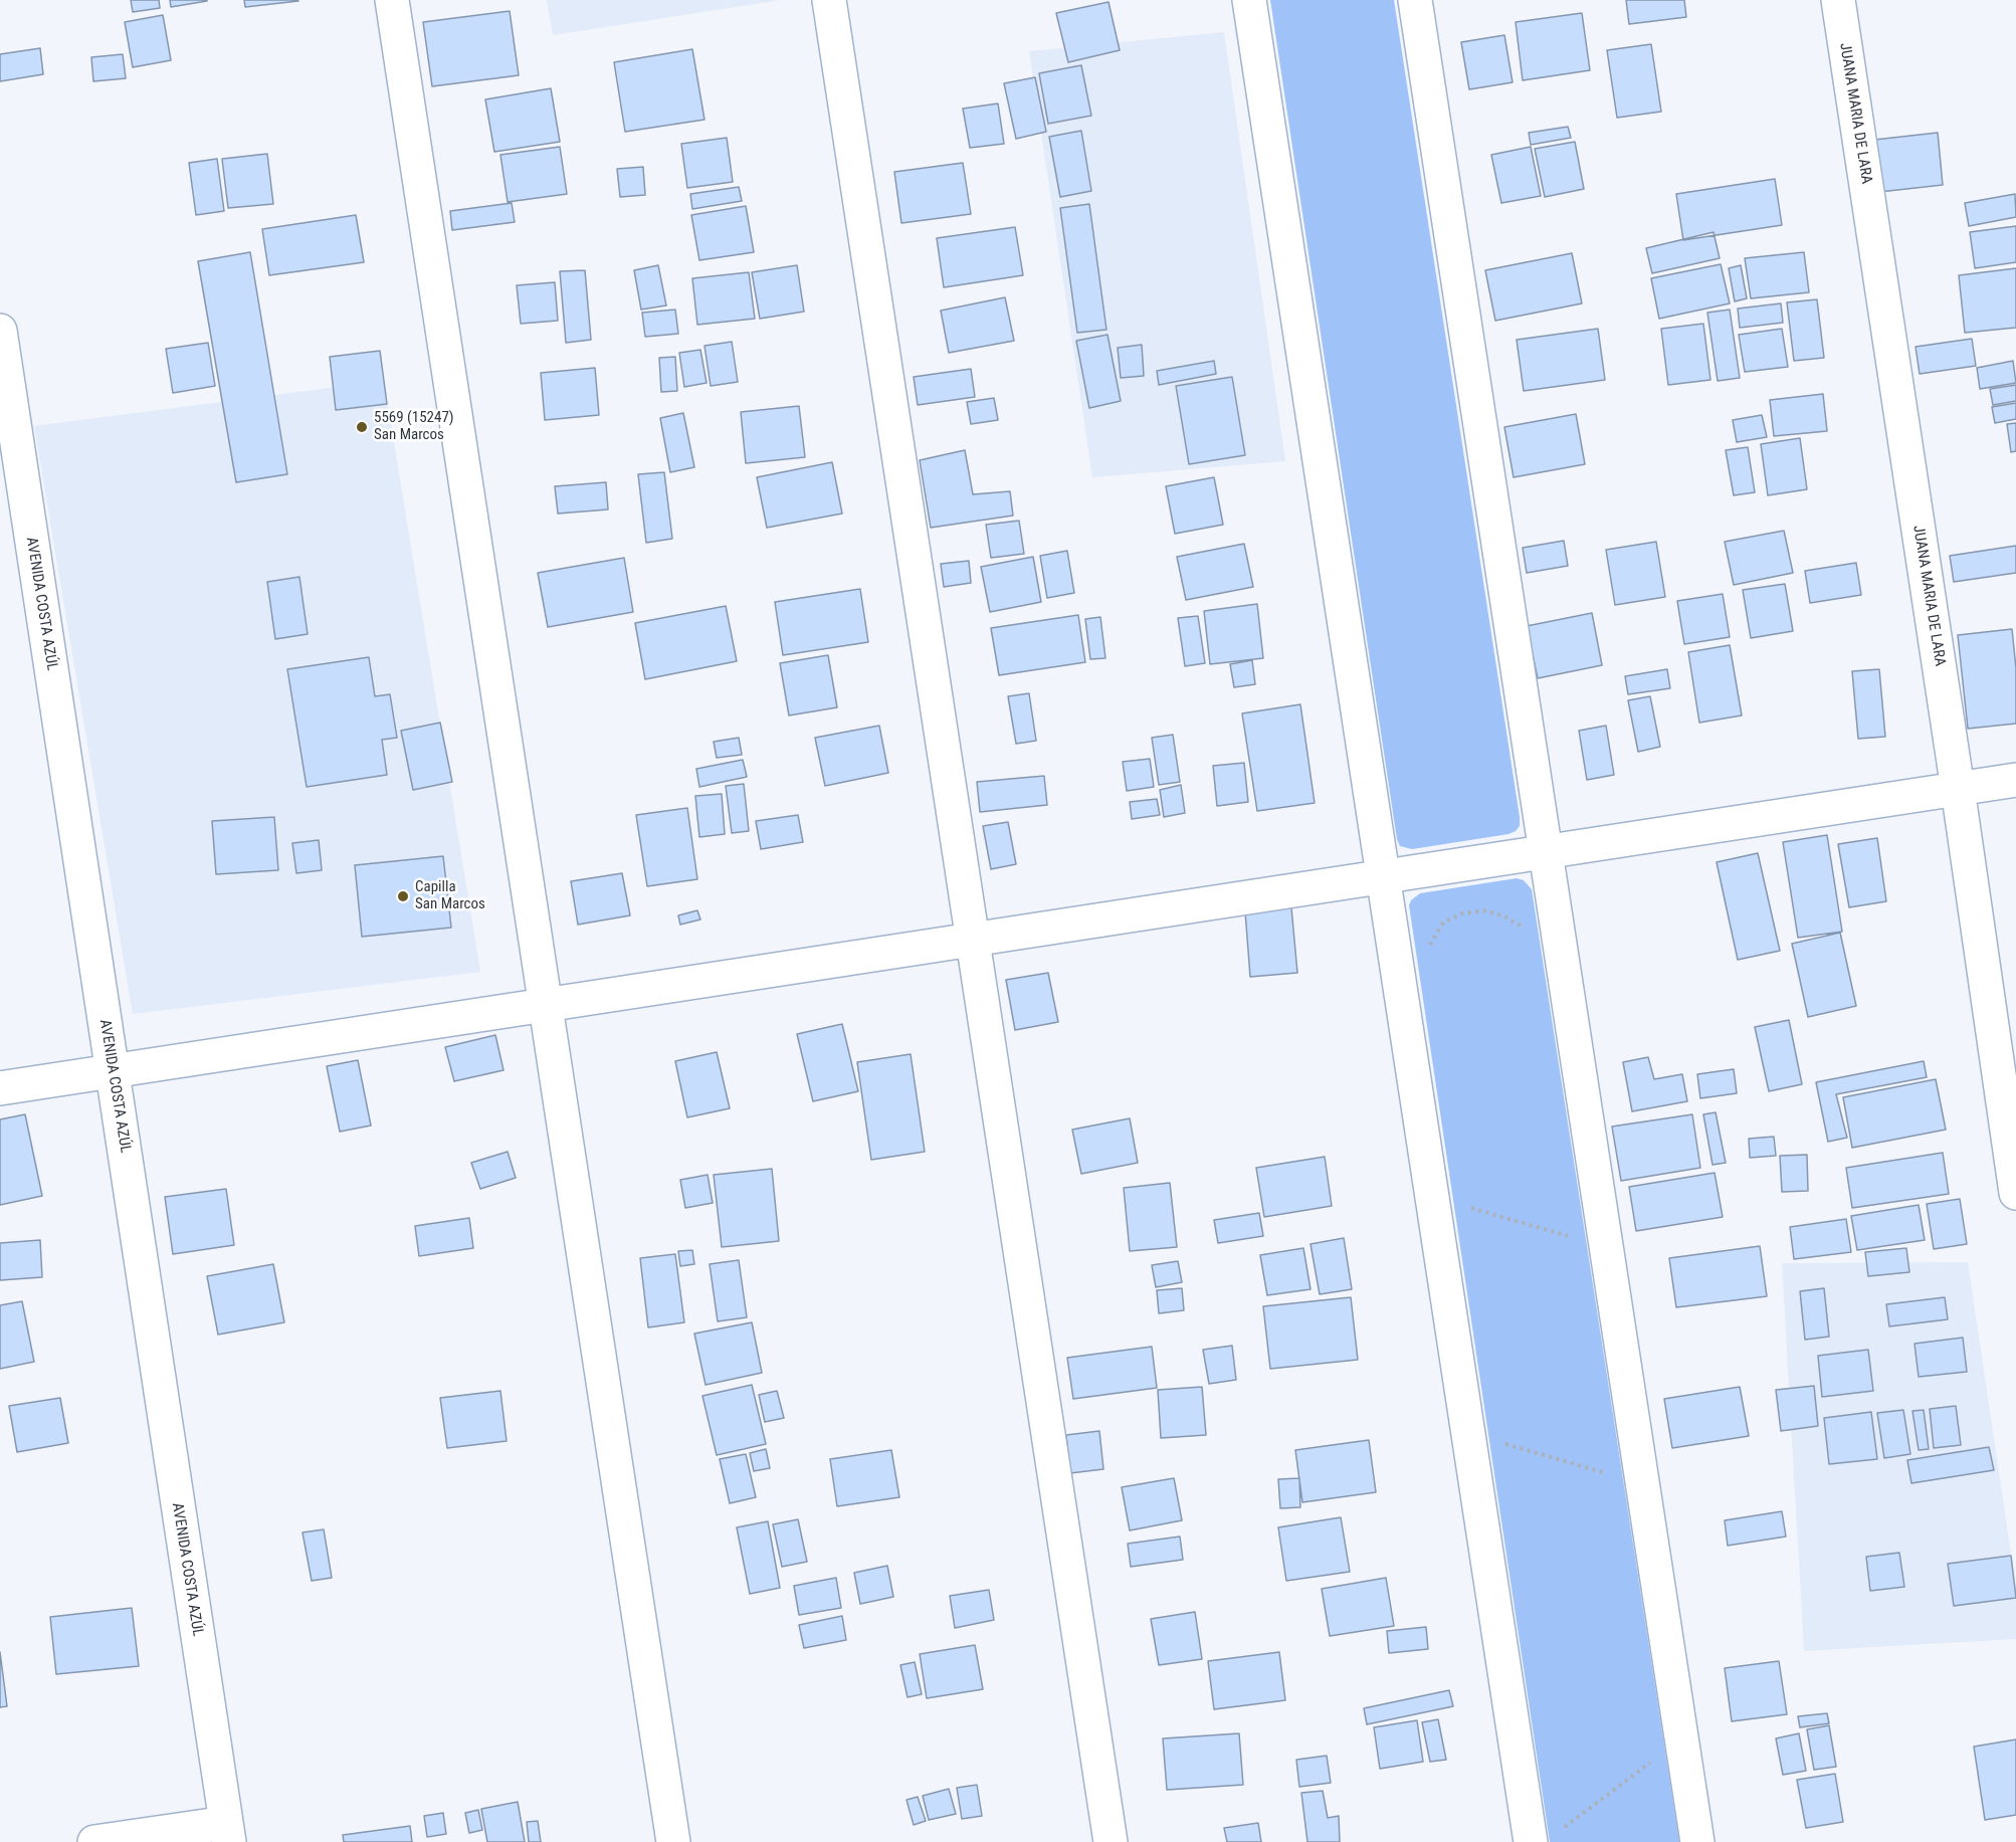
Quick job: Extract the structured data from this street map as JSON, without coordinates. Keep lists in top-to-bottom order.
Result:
{
  "streets": {
    "street": ["JUANA MARIA DE LARA", "AVENIDA COSTA AZÚL"]
  },
  "places": ["5569 (15247) San Marcos", "Capilla San Marcos"]
}
